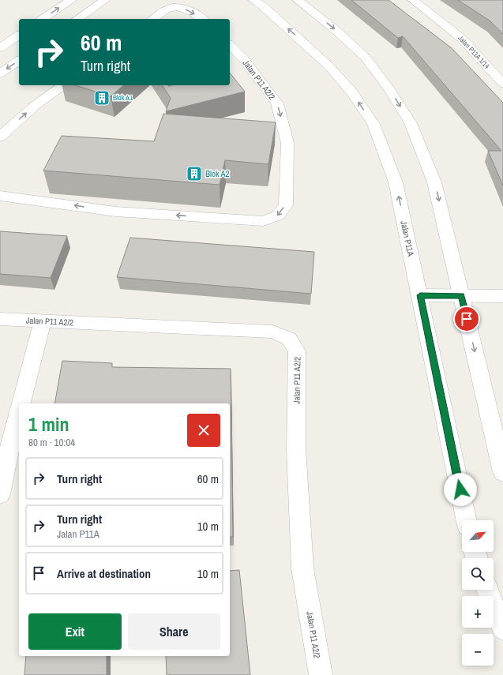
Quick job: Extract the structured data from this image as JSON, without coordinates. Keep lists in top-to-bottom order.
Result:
{
  "streets": {
    "street": ["Jalan P11A 1/14", "Jalan P11 A2/2", "Jalan P11A"]
  },
  "places": {
    "building": ["Blok A1", "Blok A2"]
  },
  "north": "top right",
  "page": {
    "turn": ["60 m", "Turn right"],
    "heading": ["1 min", "80 m · 10:04"],
    "list": [
      {
        "name": "Turn right",
        "value": "60 m"
      },
      {
        "name": "Turn right",
        "note": "Jalan P11A",
        "value": "10 m"
      },
      {
        "name": "Arrive at destination",
        "value": "10 m"
      }
    ],
    "map_buttons": ["+", "−"],
    "buttons": ["Exit", "Share"]
  }
}
